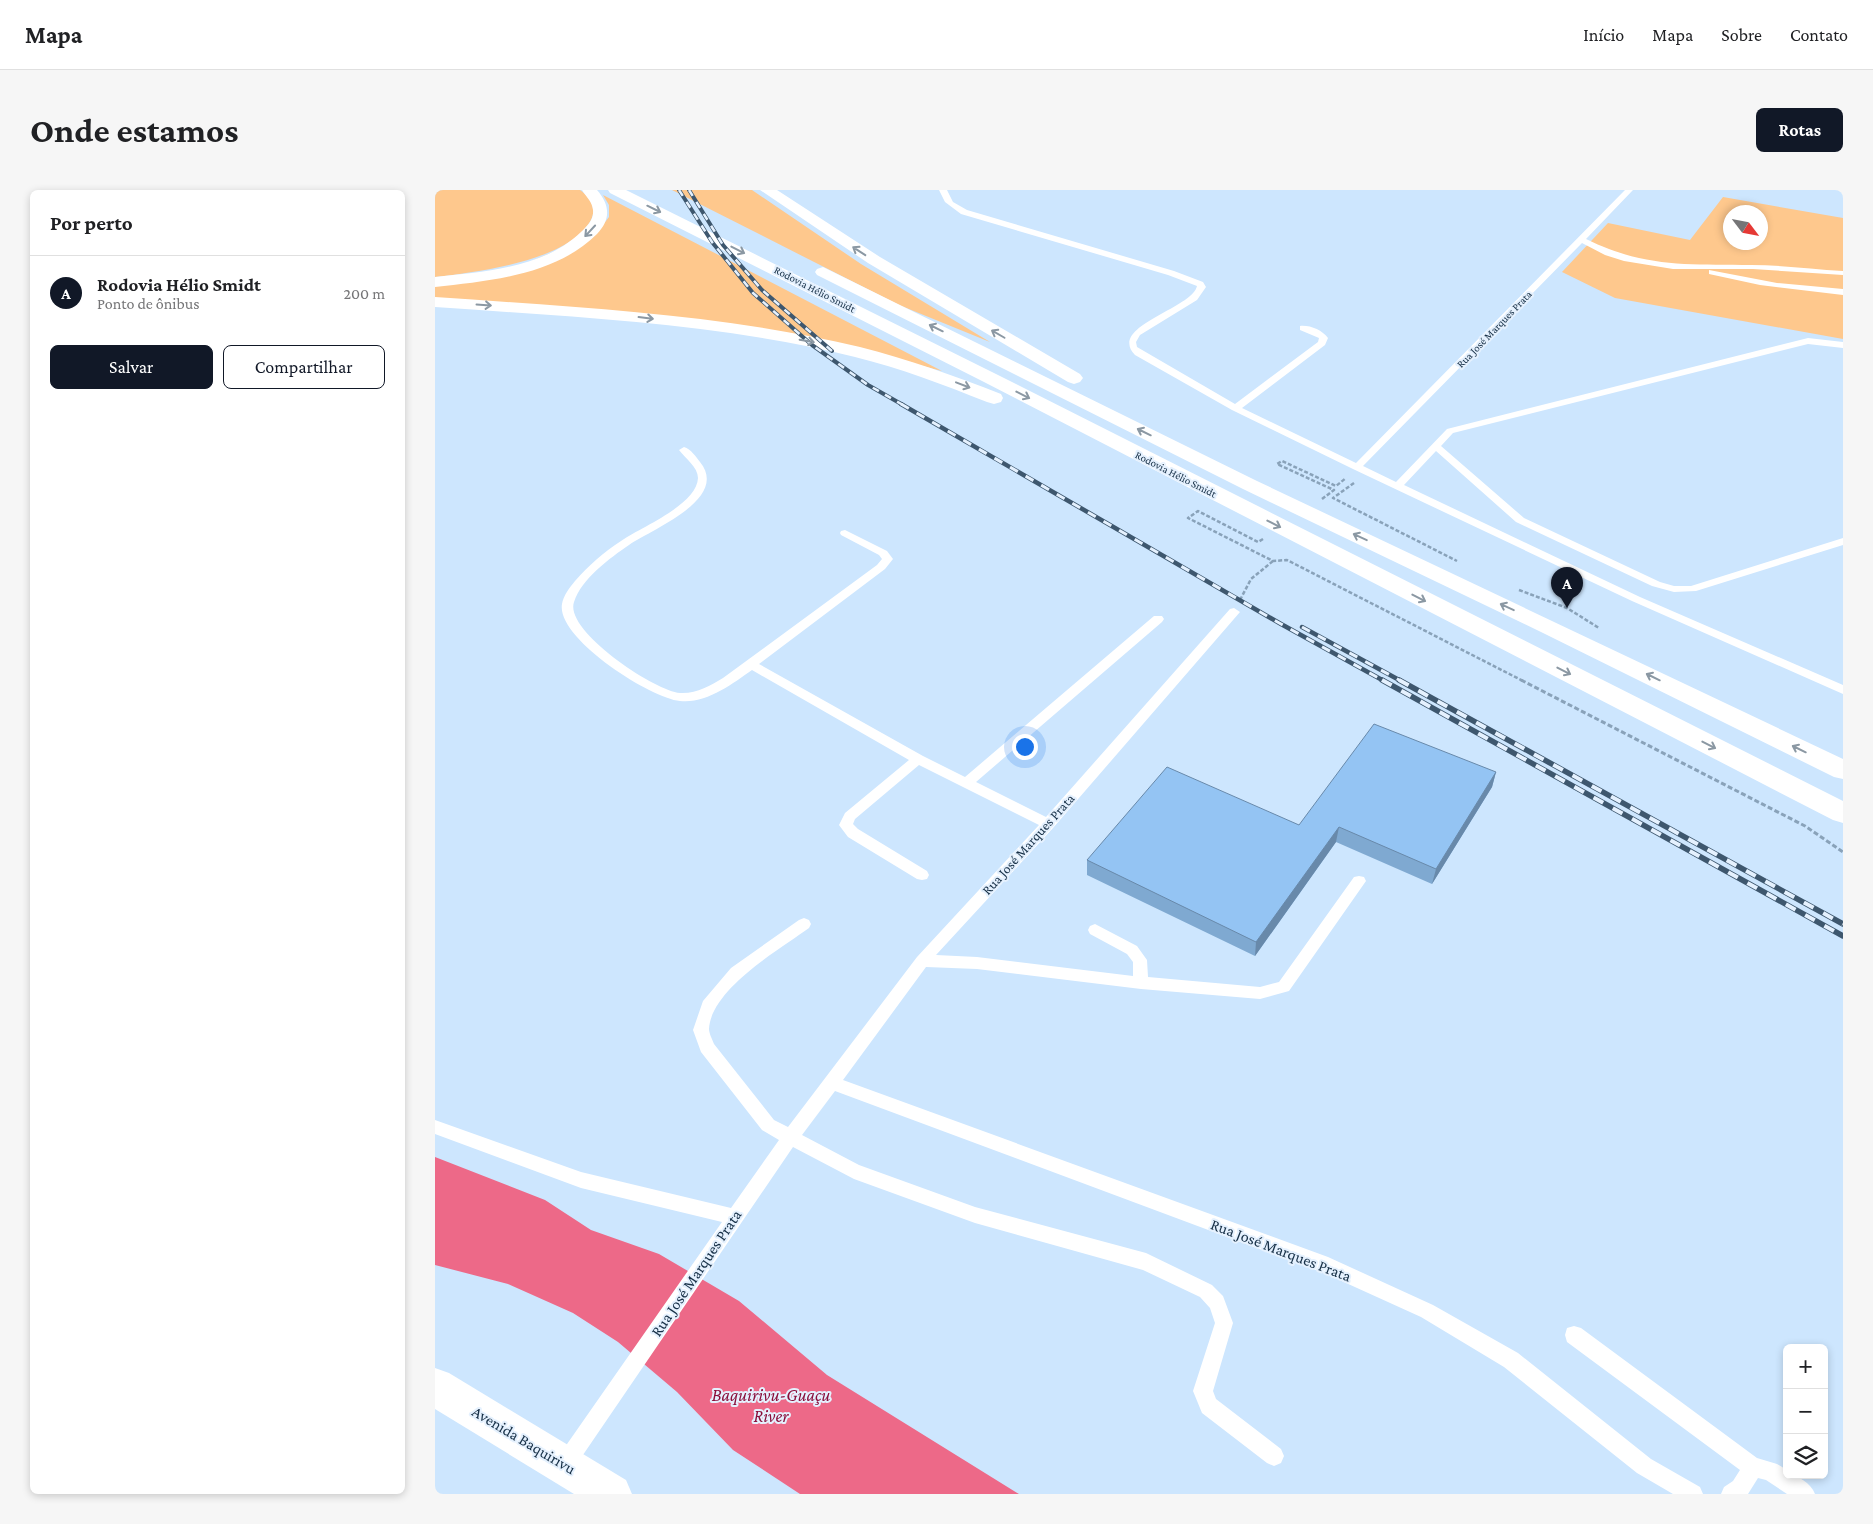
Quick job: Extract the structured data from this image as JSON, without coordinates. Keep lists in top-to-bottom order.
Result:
{
  "streets": {
    "main road": ["Rodovia Hélio Smidt", "Avenida Baquirivu"],
    "lane": ["Rua José Marques Prata"]
  },
  "crossings": [
    ["Rua José Marques Prata", "Avenida Baquirivu"]
  ],
  "water": ["Baquirivu-Guaçu River"],
  "north": "bottom right",
  "page": {
    "header": "Mapa",
    "nav": [
      "Início",
      "Mapa",
      "Sobre",
      "Contato"
    ],
    "buttons": [
      "Rotas",
      ["Salvar", "Compartilhar"]
    ],
    "title": "Onde estamos",
    "heading": "Por perto",
    "list": [
      {
        "mark": "A",
        "name": "Rodovia Hélio Smidt",
        "note": "Ponto de ônibus",
        "value": "200 m"
      }
    ],
    "pins": "A",
    "map_buttons": ["+", "−"]
  }
}
